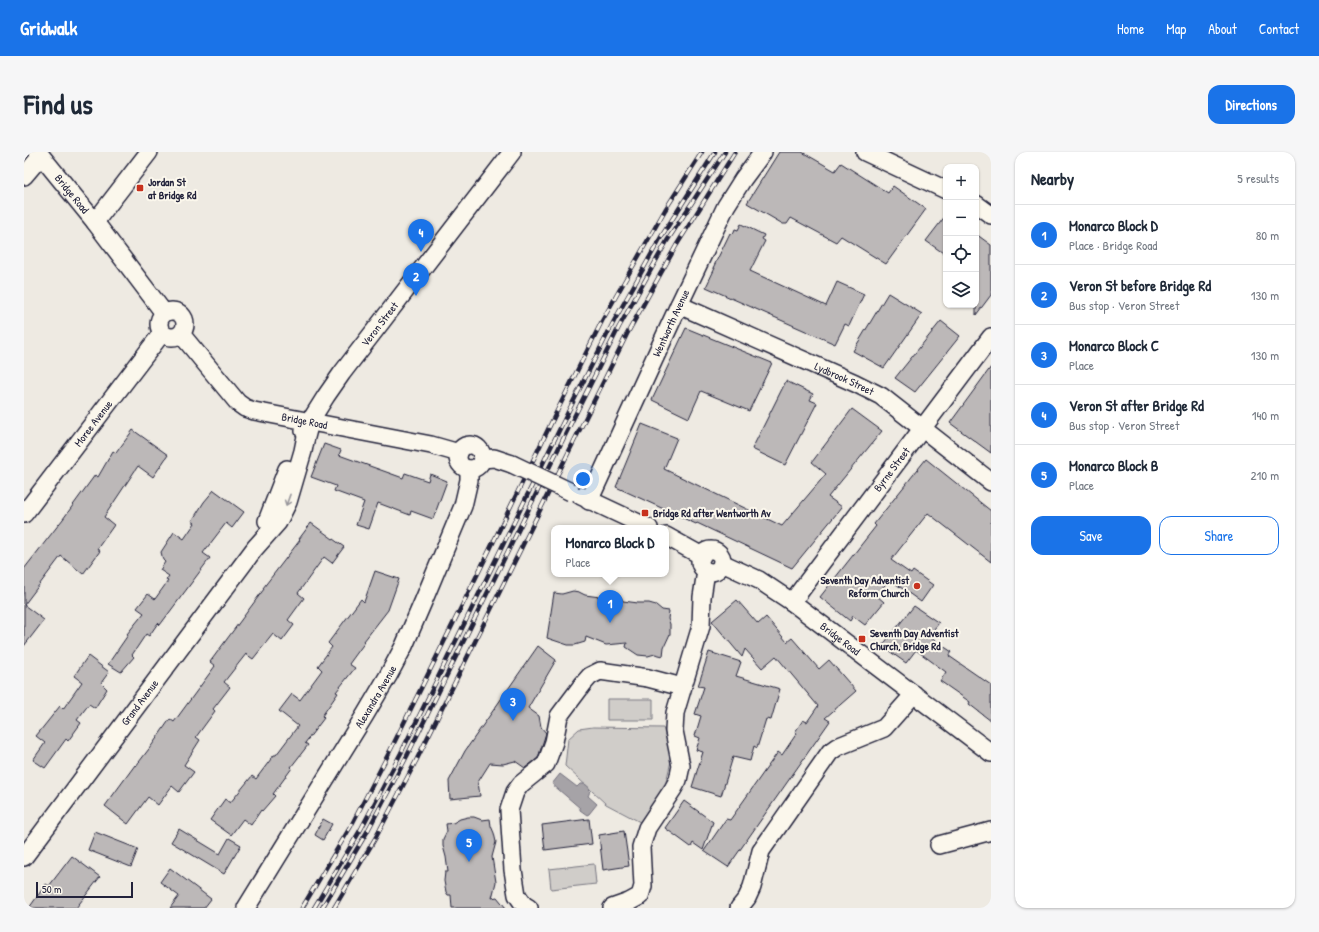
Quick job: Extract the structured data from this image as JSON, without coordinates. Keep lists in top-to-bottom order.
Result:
{
  "streets": {
    "street": [
      "Bridge Road",
      "Wentworth Avenue",
      "Veron Street",
      "Lydbrook Street",
      "Moree Avenue",
      "Byrne Street",
      "Alexandra Avenue",
      "Grand Avenue"
    ]
  },
  "crossings": [
    ["Bridge Road", "Veron Street"],
    ["Bridge Road", "Moree Avenue"],
    ["Bridge Road", "Byrne Street"],
    ["Bridge Road", "Alexandra Avenue"],
    ["Bridge Road", "Grand Avenue"],
    ["Wentworth Avenue", "Lydbrook Street"],
    ["Veron Street", "Grand Avenue"],
    ["Lydbrook Street", "Byrne Street"]
  ],
  "places": {
    "transit": ["Jordan St at Bridge Rd", "Bridge Rd after Wentworth Av", "Seventh Day Adventist Church, Bridge Rd"],
    "other": ["Seventh Day Adventist Reform Church"]
  },
  "scale_bar": "50 m",
  "page": {
    "header": "Gridwalk",
    "nav": [
      "Home",
      "Map",
      "About",
      "Contact"
    ],
    "title": "Find us",
    "buttons": [
      "Directions",
      ["Save", "Share"]
    ],
    "heading": ["Nearby", "5 results"],
    "map_buttons": ["+", "−"],
    "list": [
      {
        "mark": "1",
        "name": "Monarco Block D",
        "note": "Place · Bridge Road",
        "value": "80 m"
      },
      {
        "mark": "2",
        "name": "Veron St before Bridge Rd",
        "note": "Bus stop · Veron Street",
        "value": "130 m"
      },
      {
        "mark": "3",
        "name": "Monarco Block C",
        "note": "Place",
        "value": "130 m"
      },
      {
        "mark": "4",
        "name": "Veron St after Bridge Rd",
        "note": "Bus stop · Veron Street",
        "value": "140 m"
      },
      {
        "mark": "5",
        "name": "Monarco Block B",
        "note": "Place",
        "value": "210 m"
      }
    ],
    "pins": [
      "4",
      "2",
      "1",
      "3",
      "5"
    ],
    "popup": ["Monarco Block D", "Place"],
    "scale": "50 m"
  }
}
